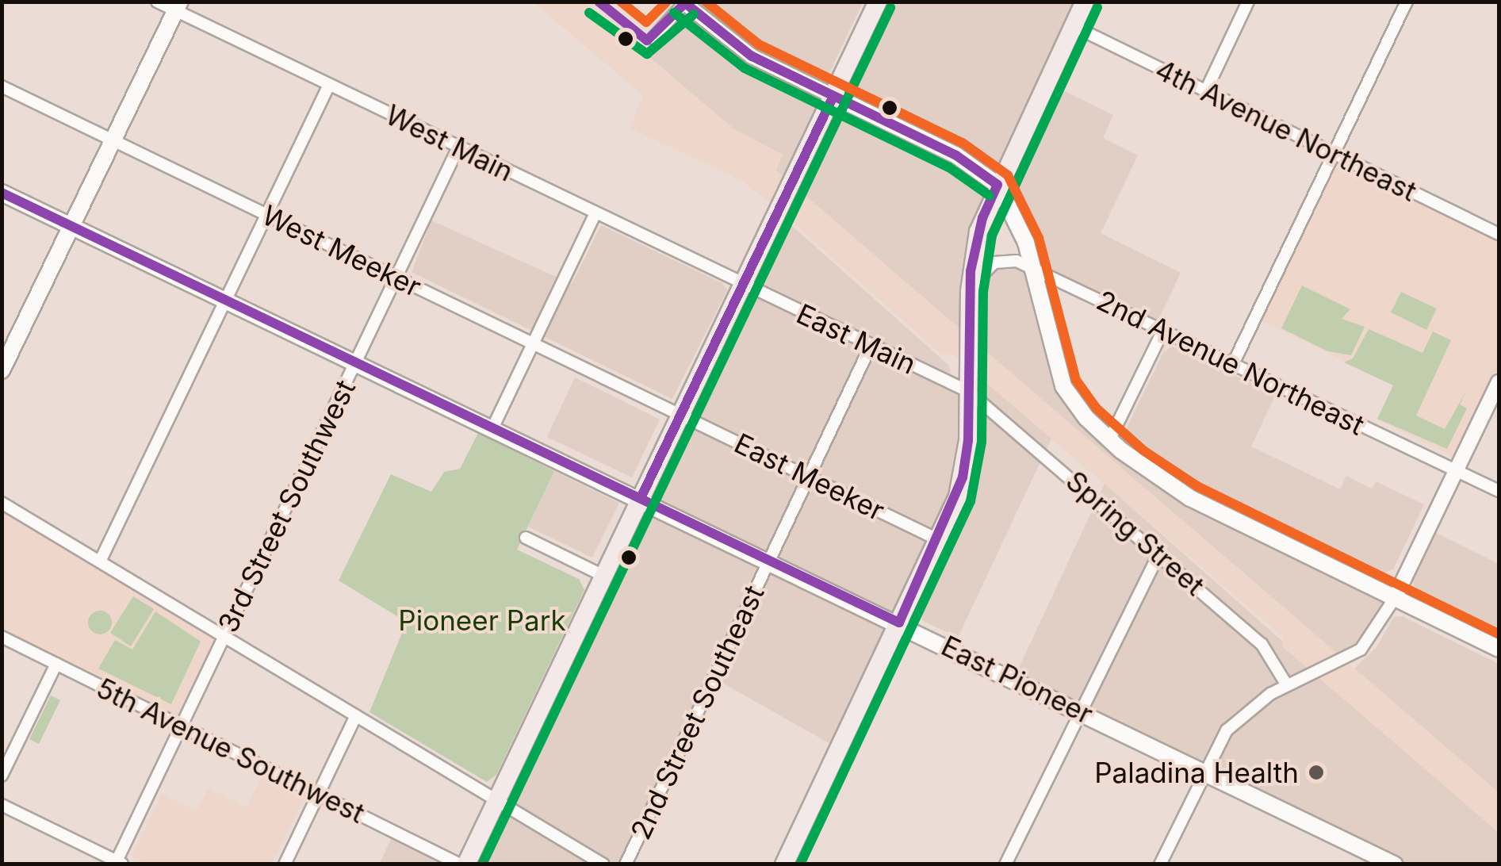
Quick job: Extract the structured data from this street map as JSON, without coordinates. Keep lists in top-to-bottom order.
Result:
{
  "streets": {
    "main road": ["East Pioneer"],
    "street": [
      "4th Avenue Northeast",
      "West Main",
      "West Meeker",
      "East Main",
      "2nd Avenue Northeast",
      "East Meeker",
      "3rd Street Southwest",
      "Spring Street",
      "2nd Street Southeast",
      "5th Avenue Southwest"
    ]
  },
  "crossings": [
    ["West Main", "East Main"],
    ["West Main", "3rd Street Southwest"],
    ["West Meeker", "East Meeker"],
    ["West Meeker", "3rd Street Southwest"],
    ["East Main", "Spring Street"],
    ["East Main", "2nd Street Southeast"],
    ["East Meeker", "2nd Street Southeast"],
    ["3rd Street Southwest", "East Pioneer"],
    ["3rd Street Southwest", "5th Avenue Southwest"],
    ["East Pioneer", "2nd Street Southeast"]
  ],
  "parks": ["Pioneer Park"],
  "places": ["Paladina Health"]
}
